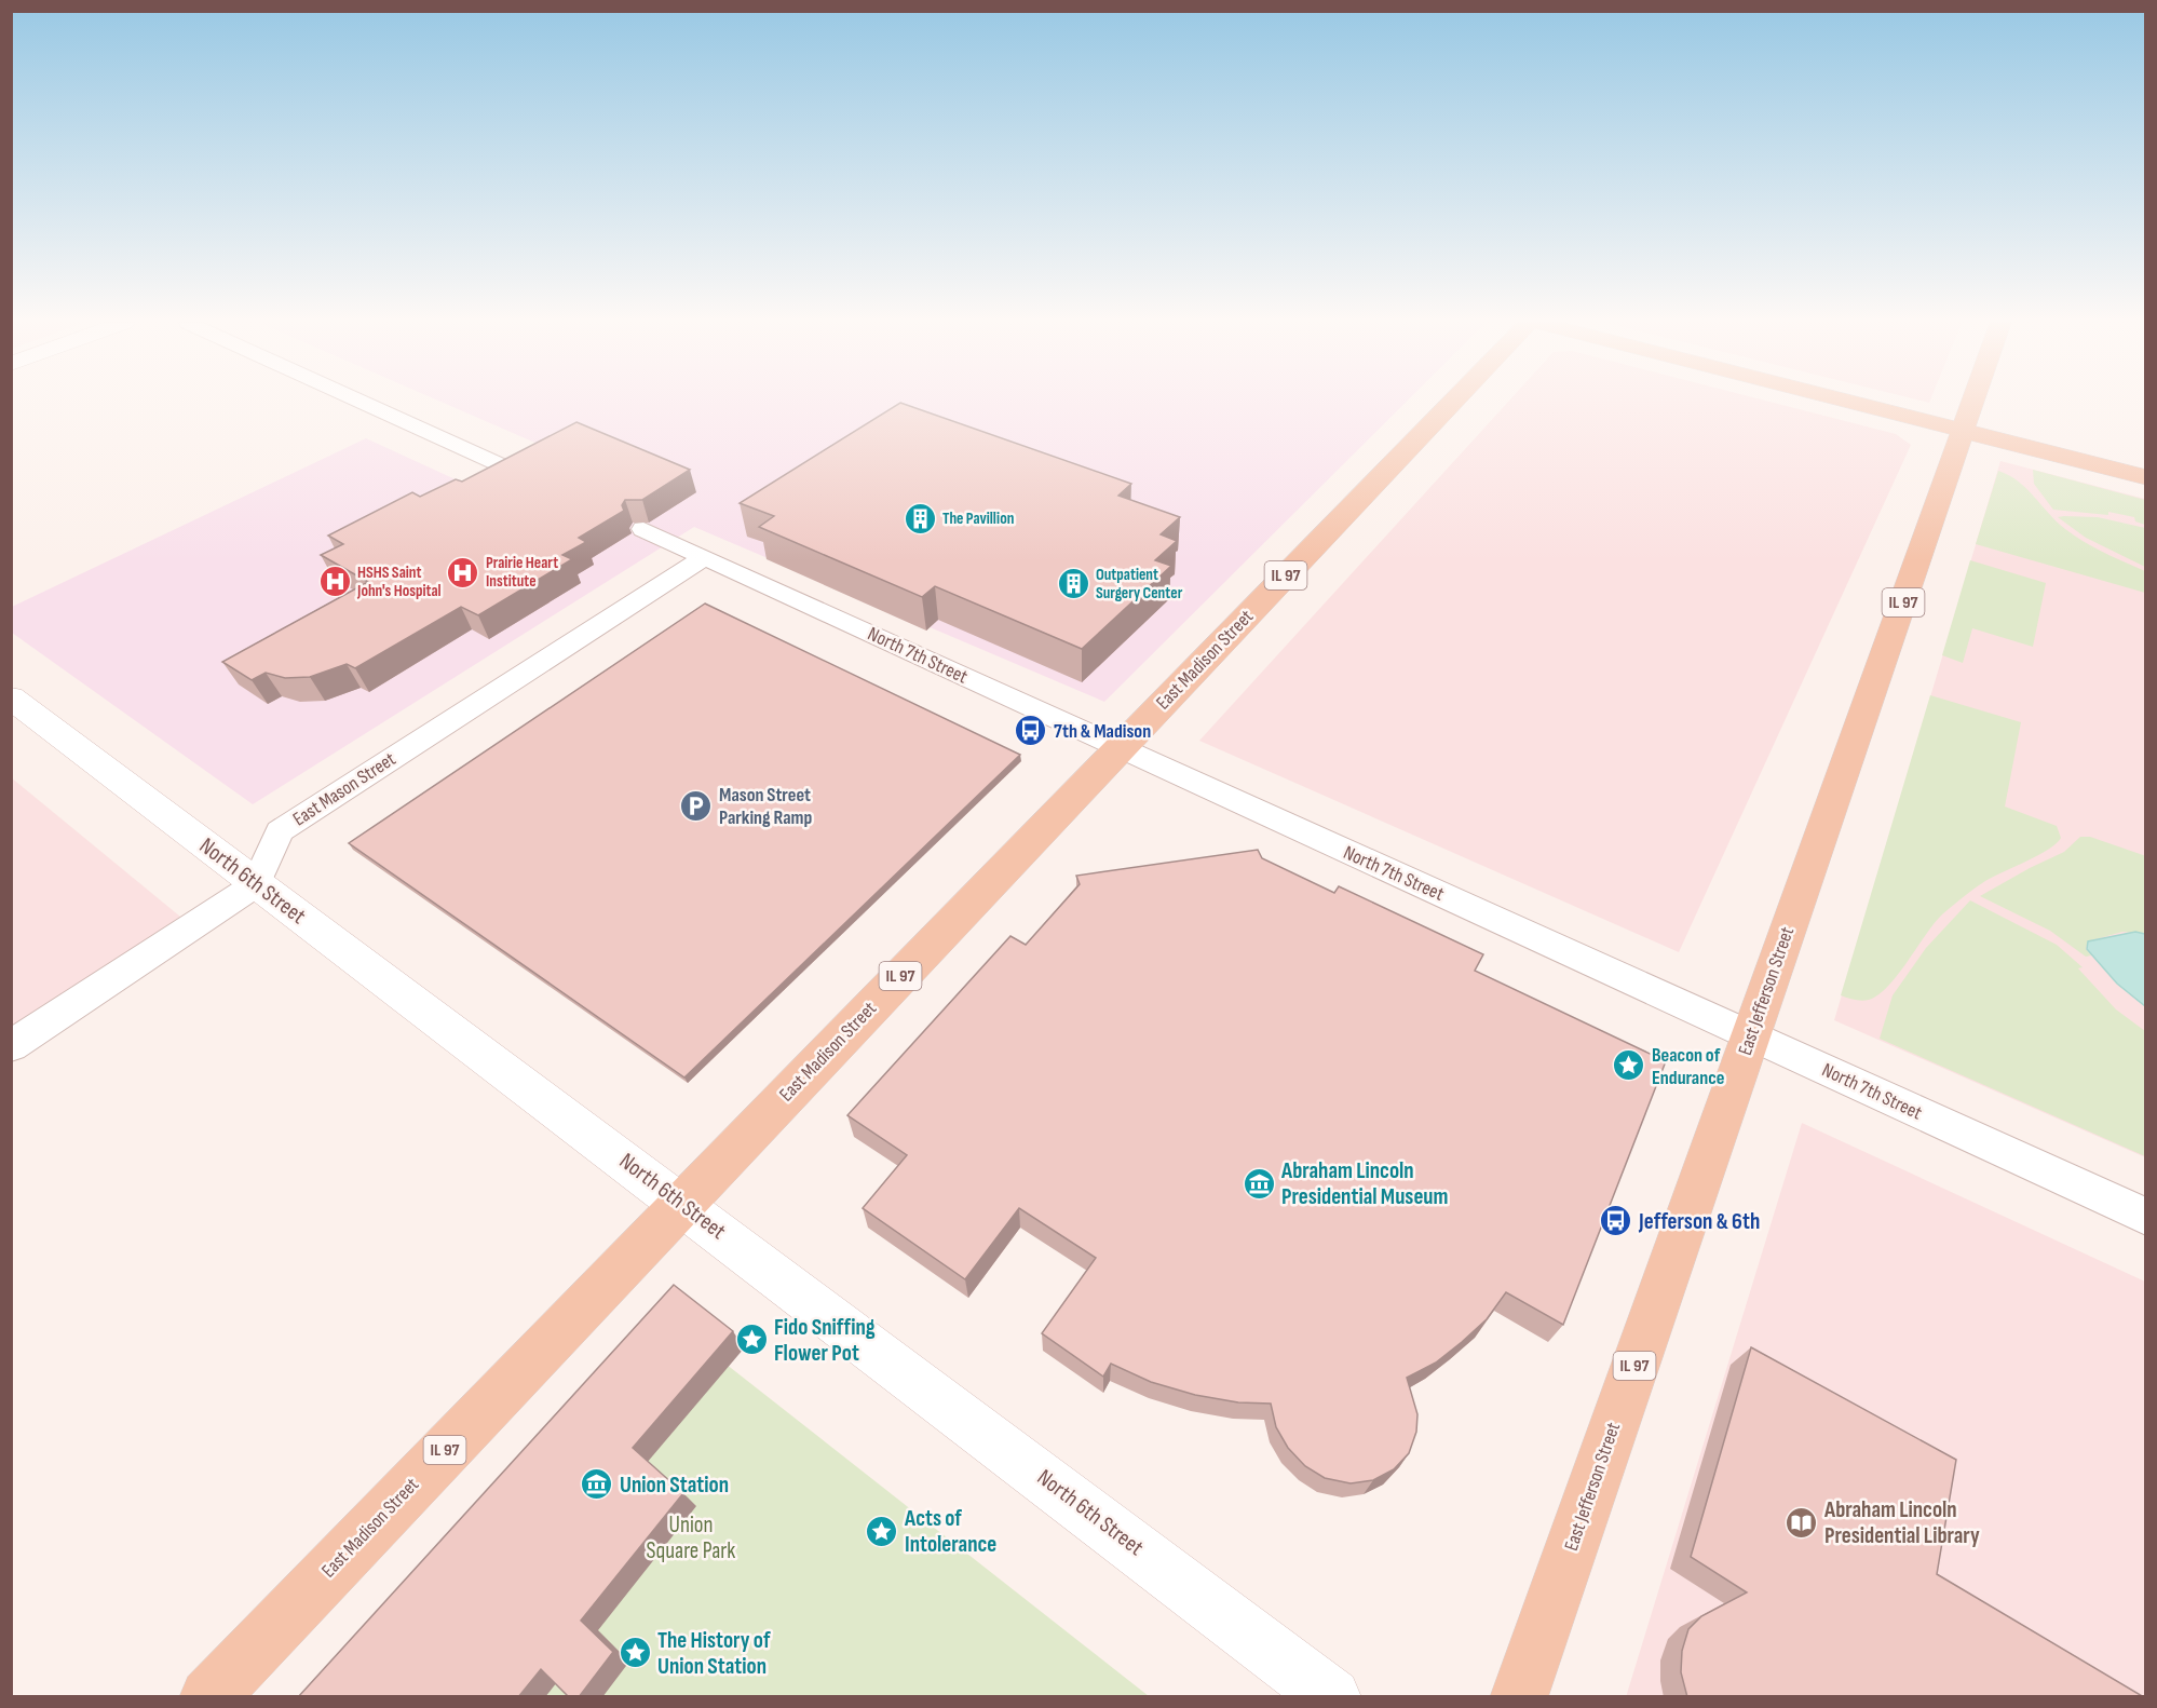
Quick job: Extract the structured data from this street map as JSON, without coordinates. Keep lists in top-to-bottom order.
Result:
{
  "streets": {
    "main road": [
      "IL 97",
      "East Madison Street",
      "North 6th Street",
      "East Jefferson Street"
    ],
    "street": ["North 7th Street", "East Mason Street"]
  },
  "crossings": [
    ["North 7th Street", "East Madison Street"],
    ["North 7th Street", "East Mason Street"],
    ["North 7th Street", "East Jefferson Street"],
    ["East Madison Street", "North 6th Street"],
    ["East Mason Street", "North 6th Street"]
  ],
  "parks": ["Union Square Park"],
  "places": {
    "building": ["The Pavillion", "Outpatient Surgery Center"],
    "hospital": ["Prairie Heart Institute", "HSHS Saint John's Hospital"],
    "bus stop": ["7th & Madison", "Jefferson & 6th"],
    "parking": ["Mason Street Parking Ramp"],
    "place": [
      "Beacon of Endurance",
      "Fido Sniffing Flower Pot",
      "Acts of Intolerance",
      "The History of Union Station"
    ],
    "museum": ["Abraham Lincoln Presidential Museum", "Union Station"],
    "library": ["Abraham Lincoln Presidential Library"]
  }
}
